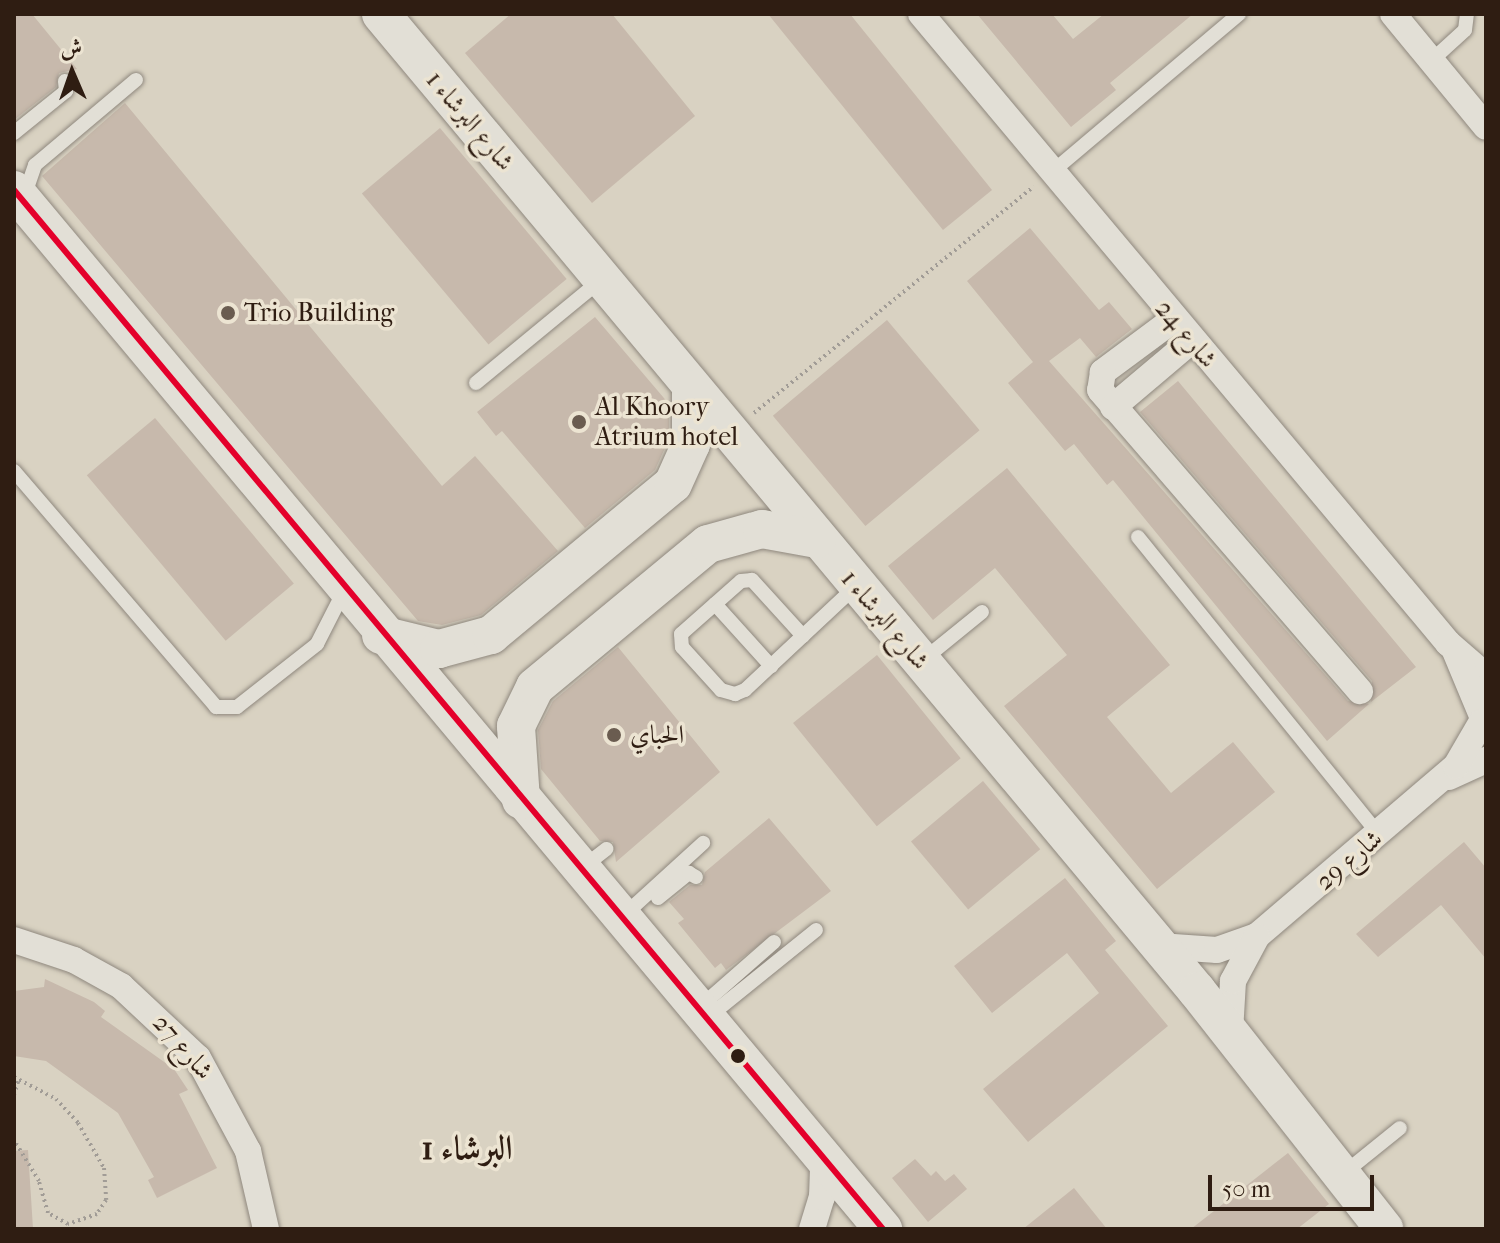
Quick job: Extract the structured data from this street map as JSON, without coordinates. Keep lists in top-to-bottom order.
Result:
{
  "streets": {
    "street": [
      "شارع البرشاء 1",
      "شارع 24",
      "شارع 29",
      "شارع 27"
    ]
  },
  "crossings": [
    ["شارع البرشاء 1", "شارع 29"],
    ["شارع 24", "شارع 29"]
  ],
  "districts": ["البرشاء 1"],
  "places": ["Trio Building", "Al Khoory Atrium hotel", "الحباي"],
  "scale_bar": "50 m",
  "north": "top"
}
